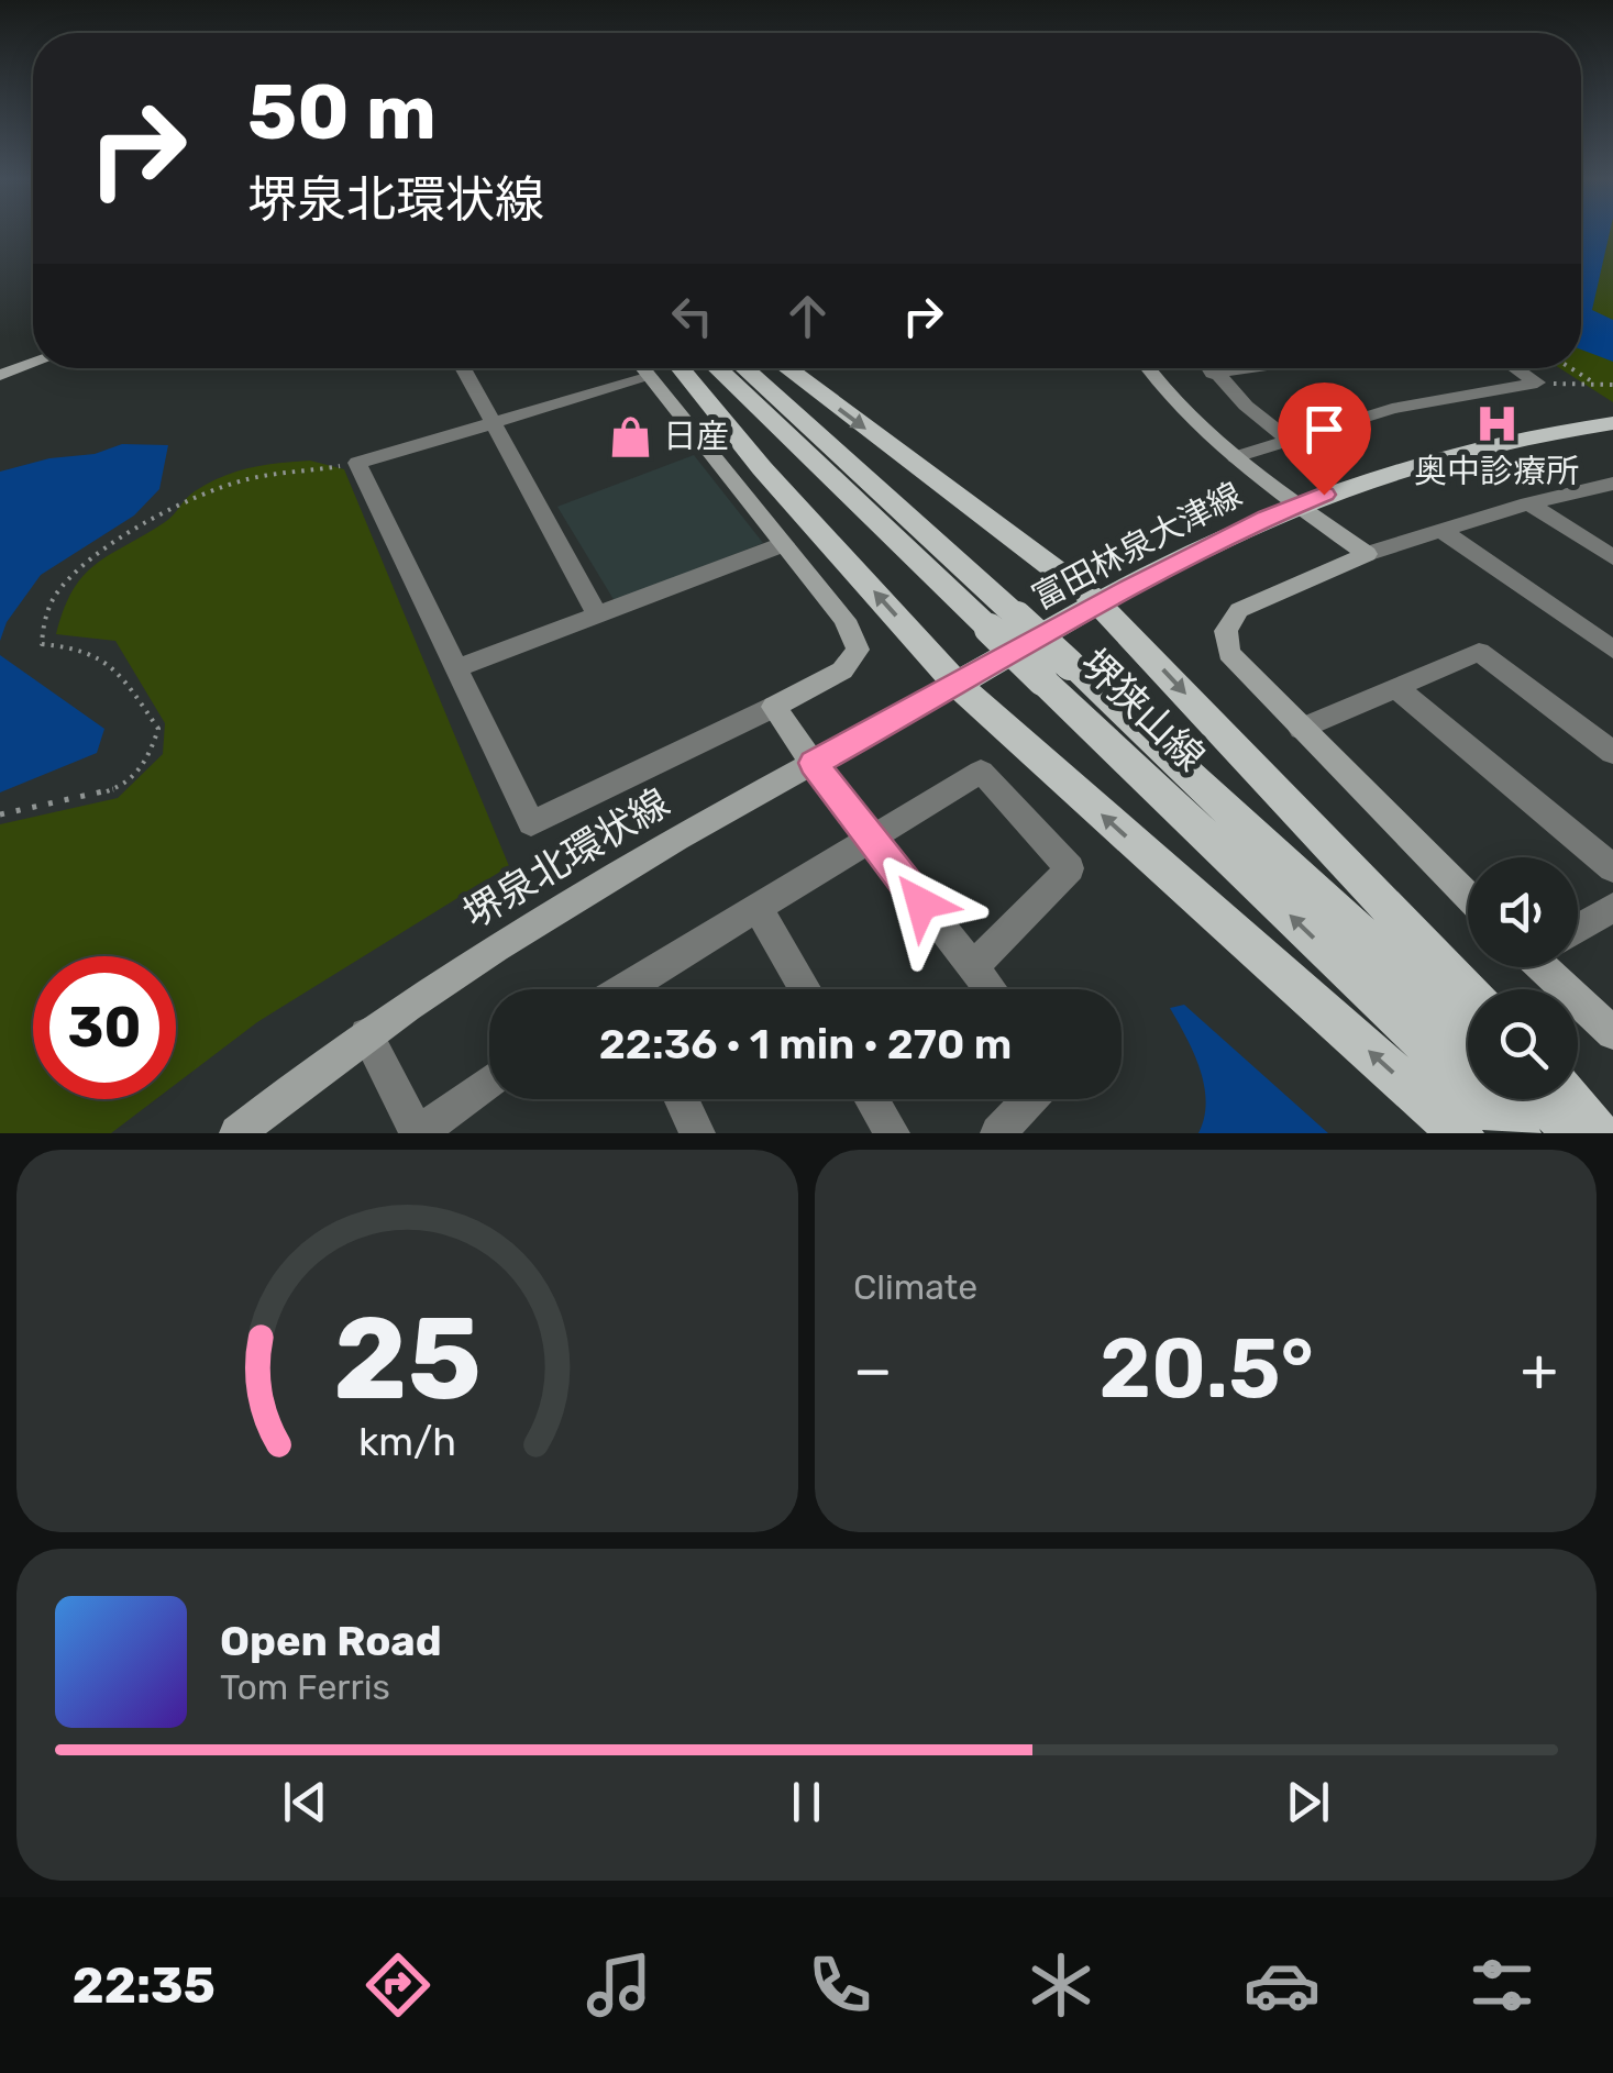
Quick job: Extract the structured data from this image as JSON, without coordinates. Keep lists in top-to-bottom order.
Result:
{
  "streets": {
    "main road": ["富田林泉大津線", "堺狭山線"],
    "street": ["堺泉北環状線"]
  },
  "crossings": [
    ["富田林泉大津線", "堺泉北環状線"]
  ],
  "places": {
    "hospital": ["奥中診療所"],
    "shop": ["日産"]
  },
  "page": {
    "turn": ["50 m", "堺泉北環状線"],
    "limit": "30",
    "trip": "22:36 · 1 min · 270 m",
    "tile": "Climate",
    "heat": ["−", "20.5°", "+"],
    "song": ["Open Road", "Tom Ferris"],
    "tabs": "22:35",
    "gauge": ["25", "km/h"]
  }
}
